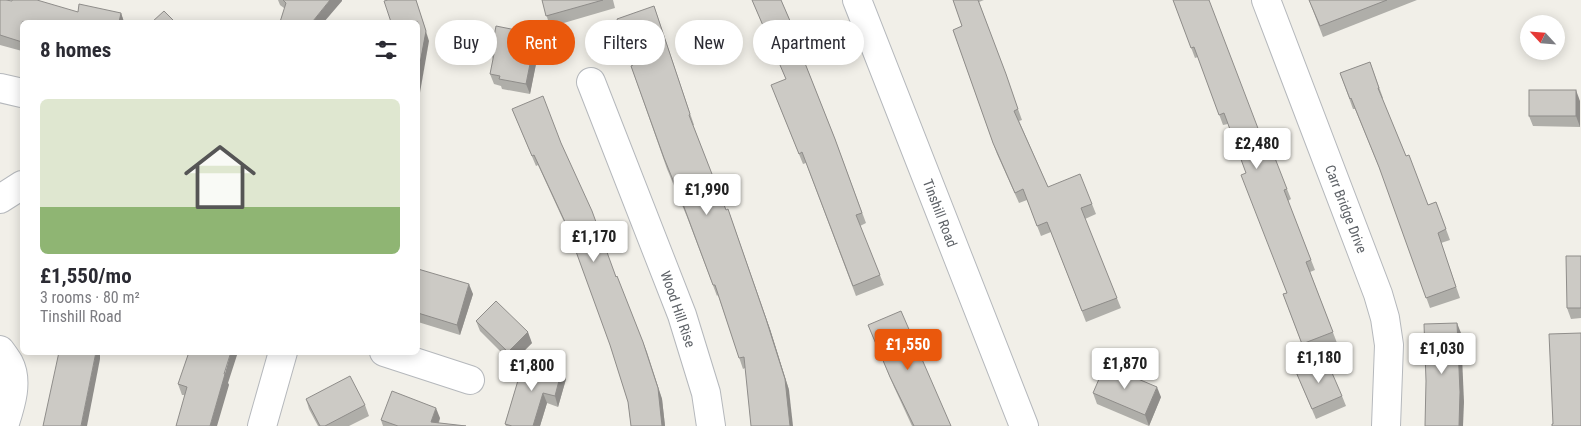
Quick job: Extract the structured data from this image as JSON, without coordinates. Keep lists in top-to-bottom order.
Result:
{
  "streets": {
    "street": ["Carr Bridge Drive", "Tinshill Road", "Wood Hill Rise"]
  },
  "north": "top left",
  "page": {
    "chip": [
      "Buy",
      "Rent",
      "Filters",
      "New",
      "Apartment"
    ],
    "heading": "8 homes",
    "list": [
      {
        "name": "£1,550/mo",
        "note": "3 rooms · 80 m² · Tinshill Road"
      }
    ],
    "price": [
      "£2,480",
      "£1,990",
      "£1,170",
      "£1,550",
      "£1,030",
      "£1,180",
      "£1,870",
      "£1,800"
    ]
  }
}
